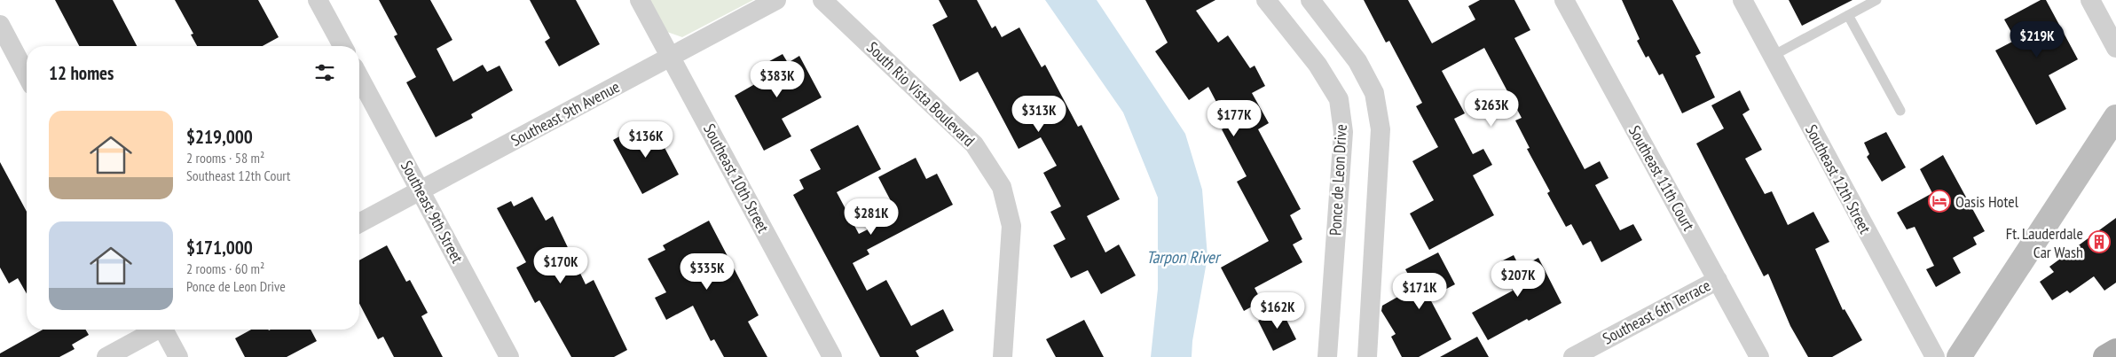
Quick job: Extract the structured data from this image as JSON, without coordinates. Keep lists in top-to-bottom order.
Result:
{
  "streets": {
    "street": [
      "South Rio Vista Boulevard",
      "Southeast 9th Avenue",
      "Southeast 10th Street",
      "Southeast 11th Court",
      "Southeast 12th Street",
      "Ponce de Leon Drive",
      "Southeast 9th Street",
      "Southeast 6th Terrace"
    ]
  },
  "crossings": [
    ["Southeast 9th Avenue", "Southeast 10th Street"],
    ["Southeast 9th Avenue", "Southeast 9th Street"],
    ["Southeast 11th Court", "Southeast 6th Terrace"]
  ],
  "water": ["Tarpon River"],
  "places": {
    "hotel": ["Oasis Hotel"],
    "building": ["Ft. Lauderdale Car Wash"]
  },
  "page": {
    "price": [
      "$219K",
      "$383K",
      "$263K",
      "$313K",
      "$177K",
      "$136K",
      "$281K",
      "$170K",
      "$335K",
      "$207K",
      "$171K",
      "$162K"
    ],
    "heading": "12 homes",
    "list": [
      {
        "name": "$219,000",
        "note": "2 rooms · 58 m² · Southeast 12th Court"
      },
      {
        "name": "$171,000",
        "note": "2 rooms · 60 m² · Ponce de Leon Drive"
      }
    ]
  }
}
